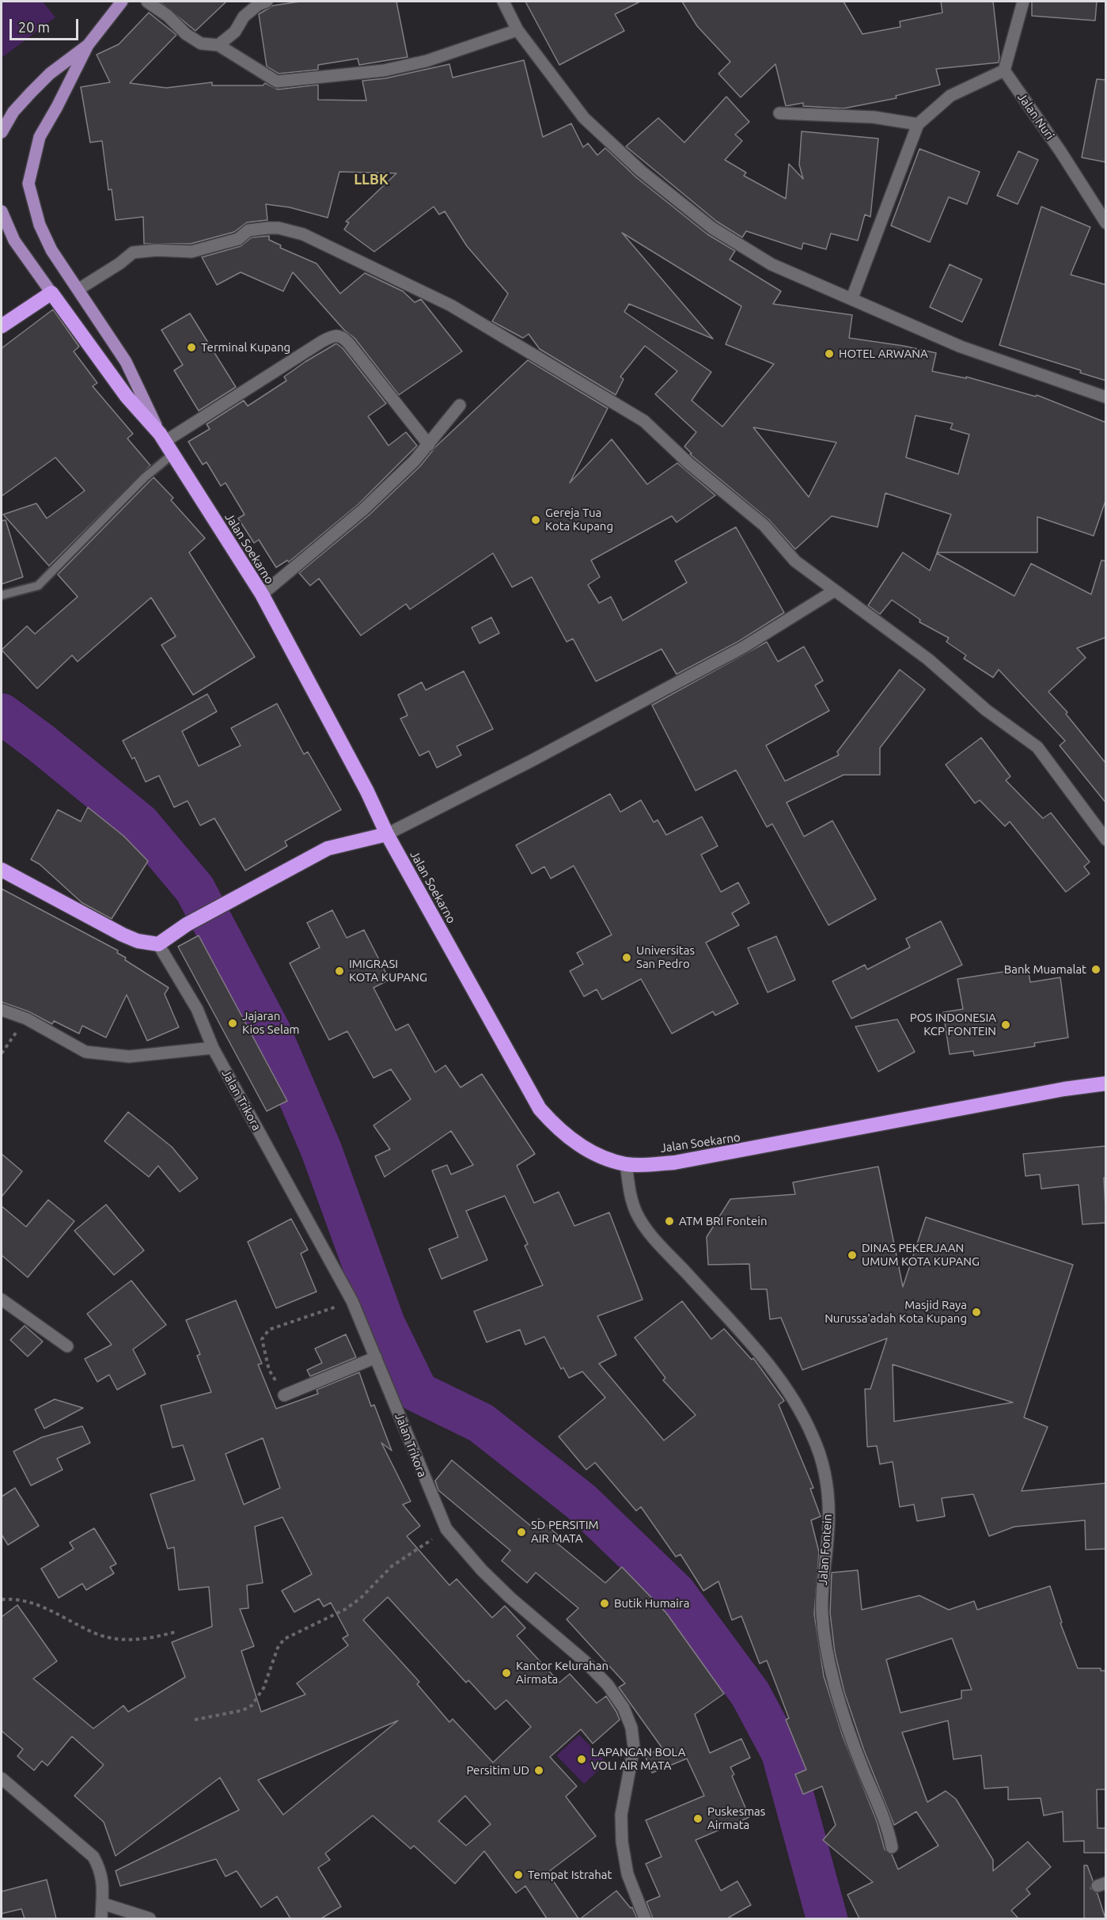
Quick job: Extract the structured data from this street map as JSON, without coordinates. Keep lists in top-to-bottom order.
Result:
{
  "streets": {
    "highway": ["Jalan Soekarno"],
    "street": ["Jalan Nuri", "Jalan Trikora", "Jalan Fontein"]
  },
  "crossings": [
    ["Jalan Soekarno", "Jalan Fontein"]
  ],
  "districts": ["LLBK"],
  "places": [
    "Terminal Kupang",
    "HOTEL ARWANA",
    "Gereja Tua Kota Kupang",
    "Universitas San Pedro",
    "Bank Muamalat",
    "IMIGRASI KOTA KUPANG",
    "Jajaran Kios Selam",
    "POS INDONESIA KCP FONTEIN",
    "ATM BRI Fontein",
    "DINAS PEKERJAAN UMUM KOTA KUPANG",
    "Masjid Raya Nurussa'adah Kota Kupang",
    "SD PERSITIM AIR MATA",
    "Butik Humaira",
    "Kantor Kelurahan Airmata",
    "LAPANGAN BOLA VOLI AIR MATA",
    "Persitim UD",
    "Puskesmas Airmata",
    "Tempat Istrahat"
  ],
  "scale_bar": "20 m"
}
